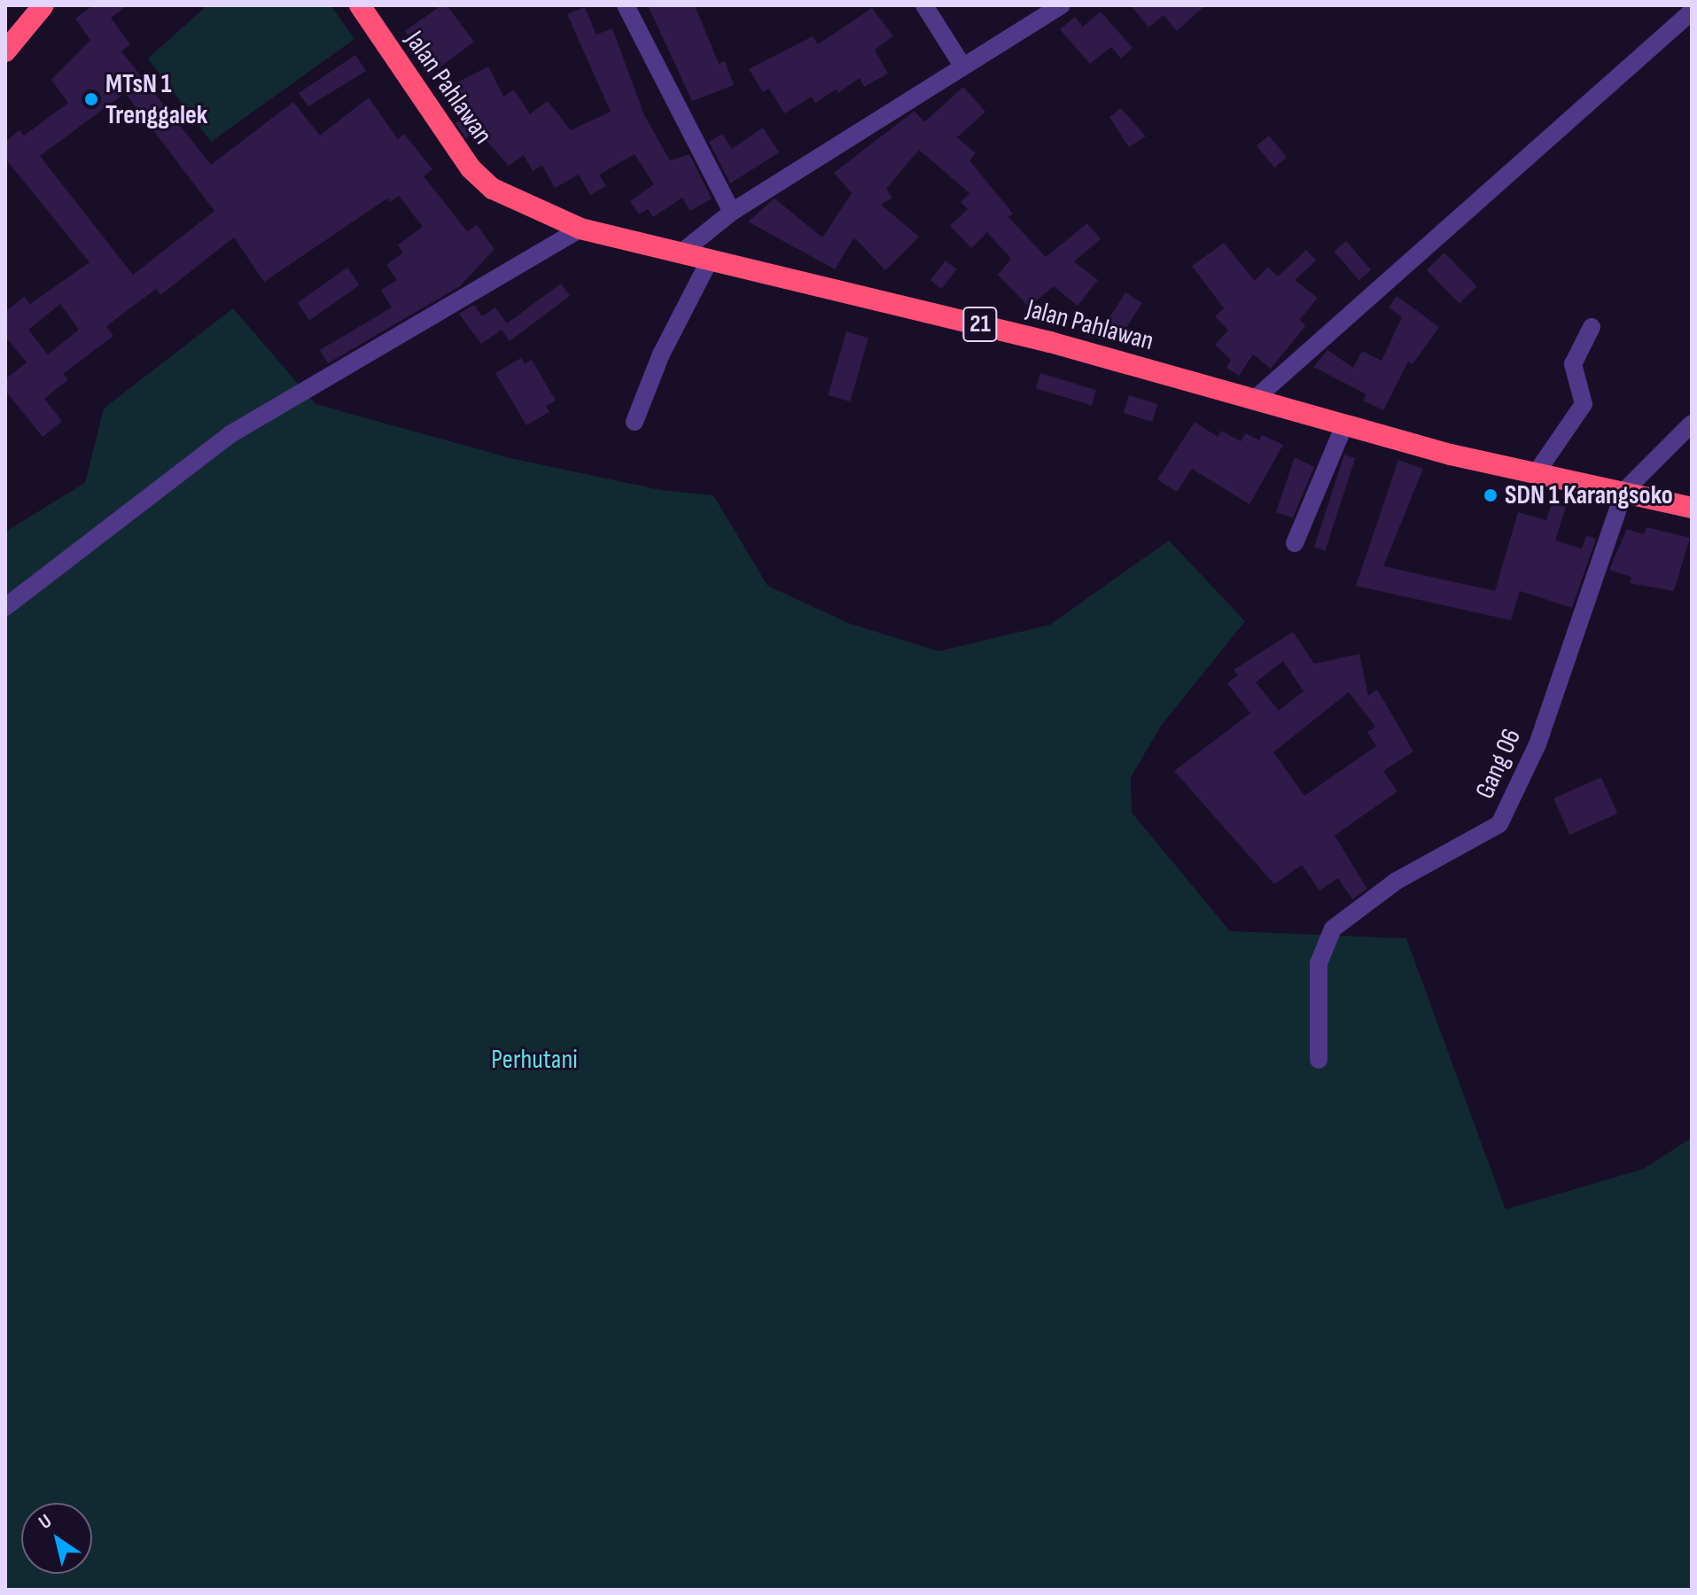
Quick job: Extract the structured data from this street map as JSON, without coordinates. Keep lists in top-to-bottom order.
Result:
{
  "streets": {
    "highway": ["Jalan Pahlawan", "21"],
    "street": ["Gang 06"]
  },
  "crossings": [
    ["Jalan Pahlawan", "Gang 06"]
  ],
  "parks": ["Perhutani"],
  "places": ["MTsN 1 Trenggalek", "SDN 1 Karangsoko"],
  "north": "top left"
}
